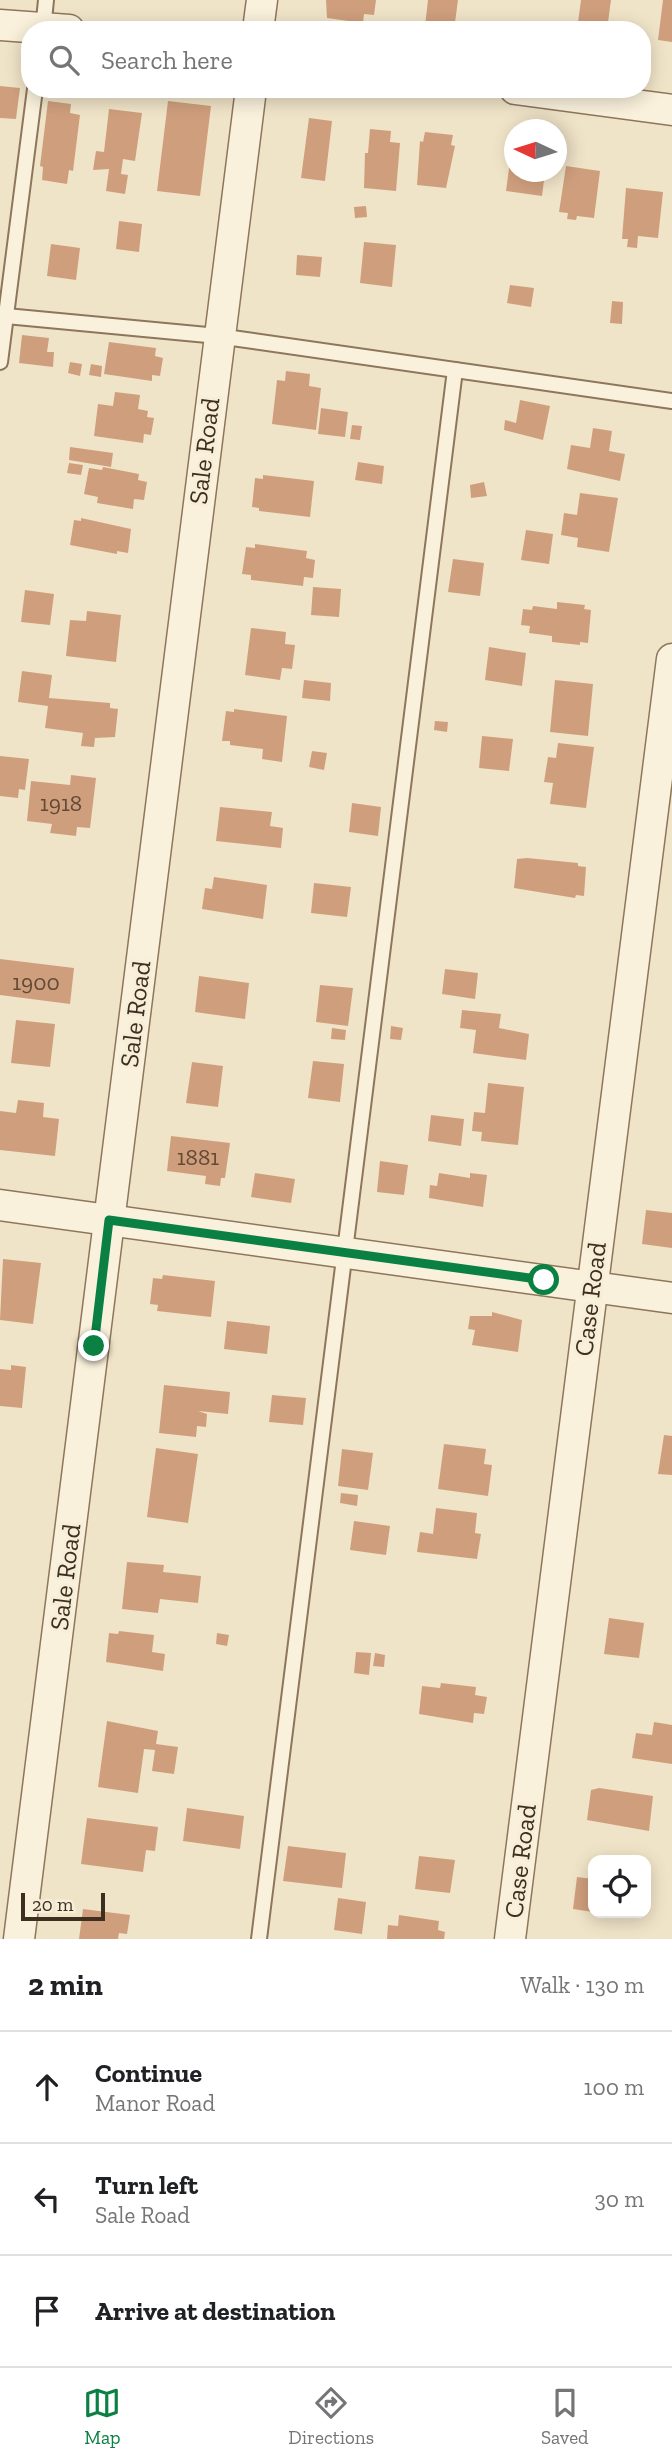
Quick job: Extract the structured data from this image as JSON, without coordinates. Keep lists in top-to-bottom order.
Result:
{
  "streets": {
    "street": ["Sale Road", "Case Road"]
  },
  "house_numbers": ["1918", "1900", "1881"],
  "scale_bar": "20 m",
  "north": "left",
  "page": {
    "search": "Search here",
    "scale": "20 m",
    "heading": ["2 min", "Walk · 130 m"],
    "list": [
      ["Continue", "Manor Road", "100 m"],
      ["Turn left", "Sale Road", "30 m"],
      "Arrive at destination"
    ],
    "nav": ["Map", "Directions", "Saved"]
  }
}
